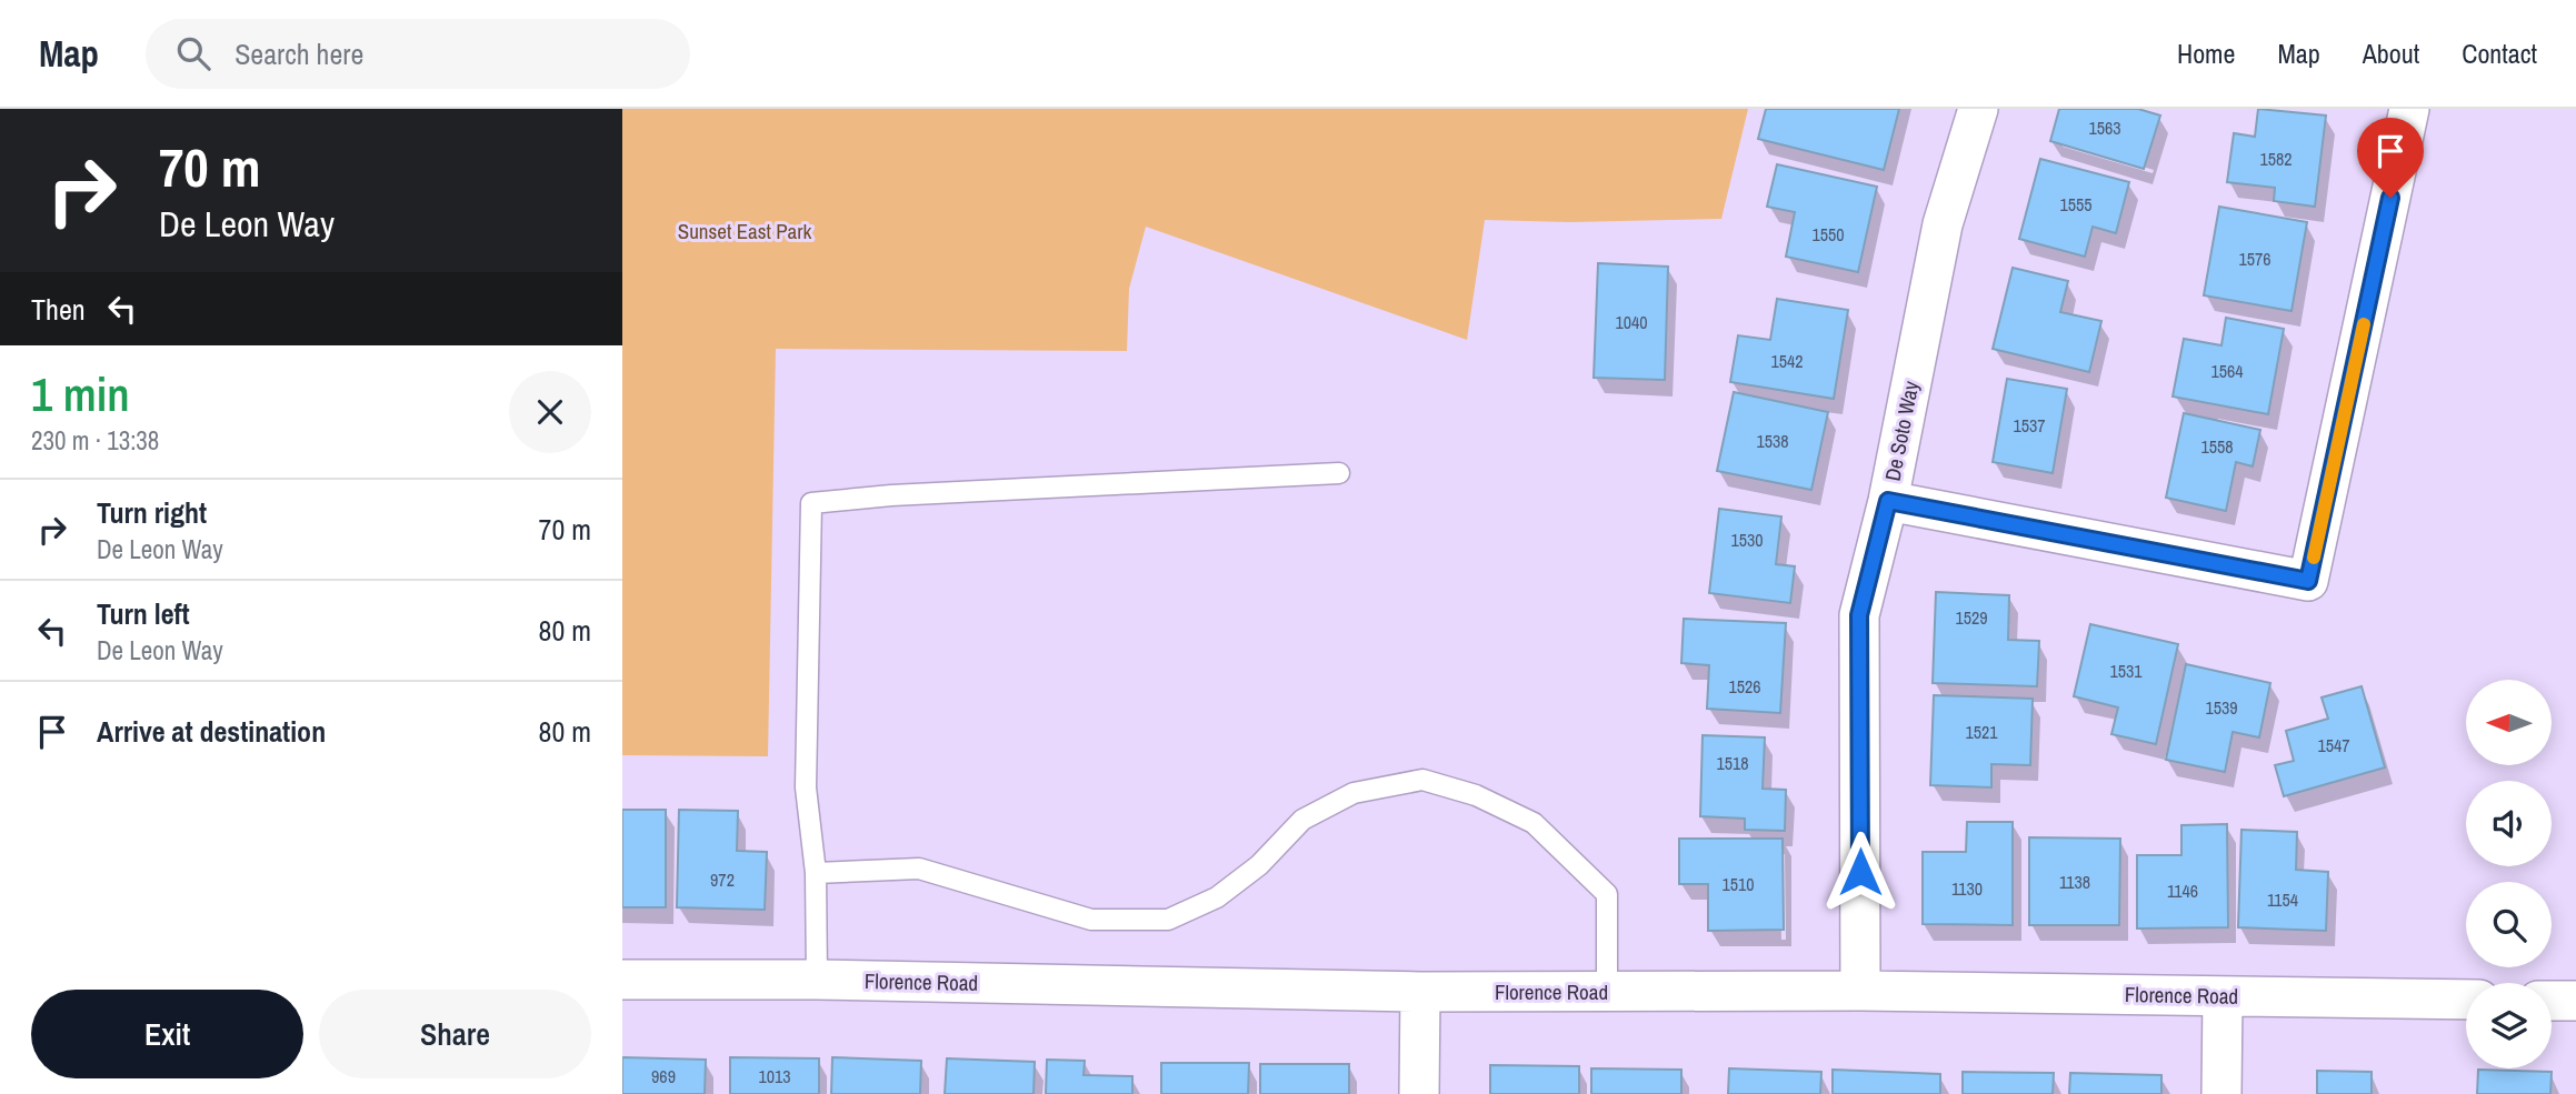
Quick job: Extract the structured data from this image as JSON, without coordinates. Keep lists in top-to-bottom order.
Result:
{
  "streets": {
    "street": ["De Soto Way", "Florence Road"]
  },
  "crossings": [
    ["De Soto Way", "Florence Road"]
  ],
  "parks": ["Sunset East Park"],
  "house_numbers": [
    "1563",
    "1582",
    "1555",
    "1550",
    "1576",
    "1040",
    "1542",
    "1564",
    "1537",
    "1538",
    "1558",
    "1530",
    "1529",
    "1531",
    "1526",
    "1539",
    "1521",
    "1547",
    "1518",
    "972",
    "1138",
    "1510",
    "1130",
    "1146",
    "1154",
    "969",
    "1013"
  ],
  "north": "left",
  "page": {
    "header": "Map",
    "search": "Search here",
    "nav": [
      "Home",
      "Map",
      "About",
      "Contact"
    ],
    "turn": ["70 m", "De Leon Way"],
    "then": "Then",
    "heading": ["1 min", "230 m · 13:38"],
    "list": [
      {
        "name": "Turn right",
        "note": "De Leon Way",
        "value": "70 m"
      },
      {
        "name": "Turn left",
        "note": "De Leon Way",
        "value": "80 m"
      },
      {
        "name": "Arrive at destination",
        "value": "80 m"
      }
    ],
    "buttons": ["Exit", "Share"]
  }
}
